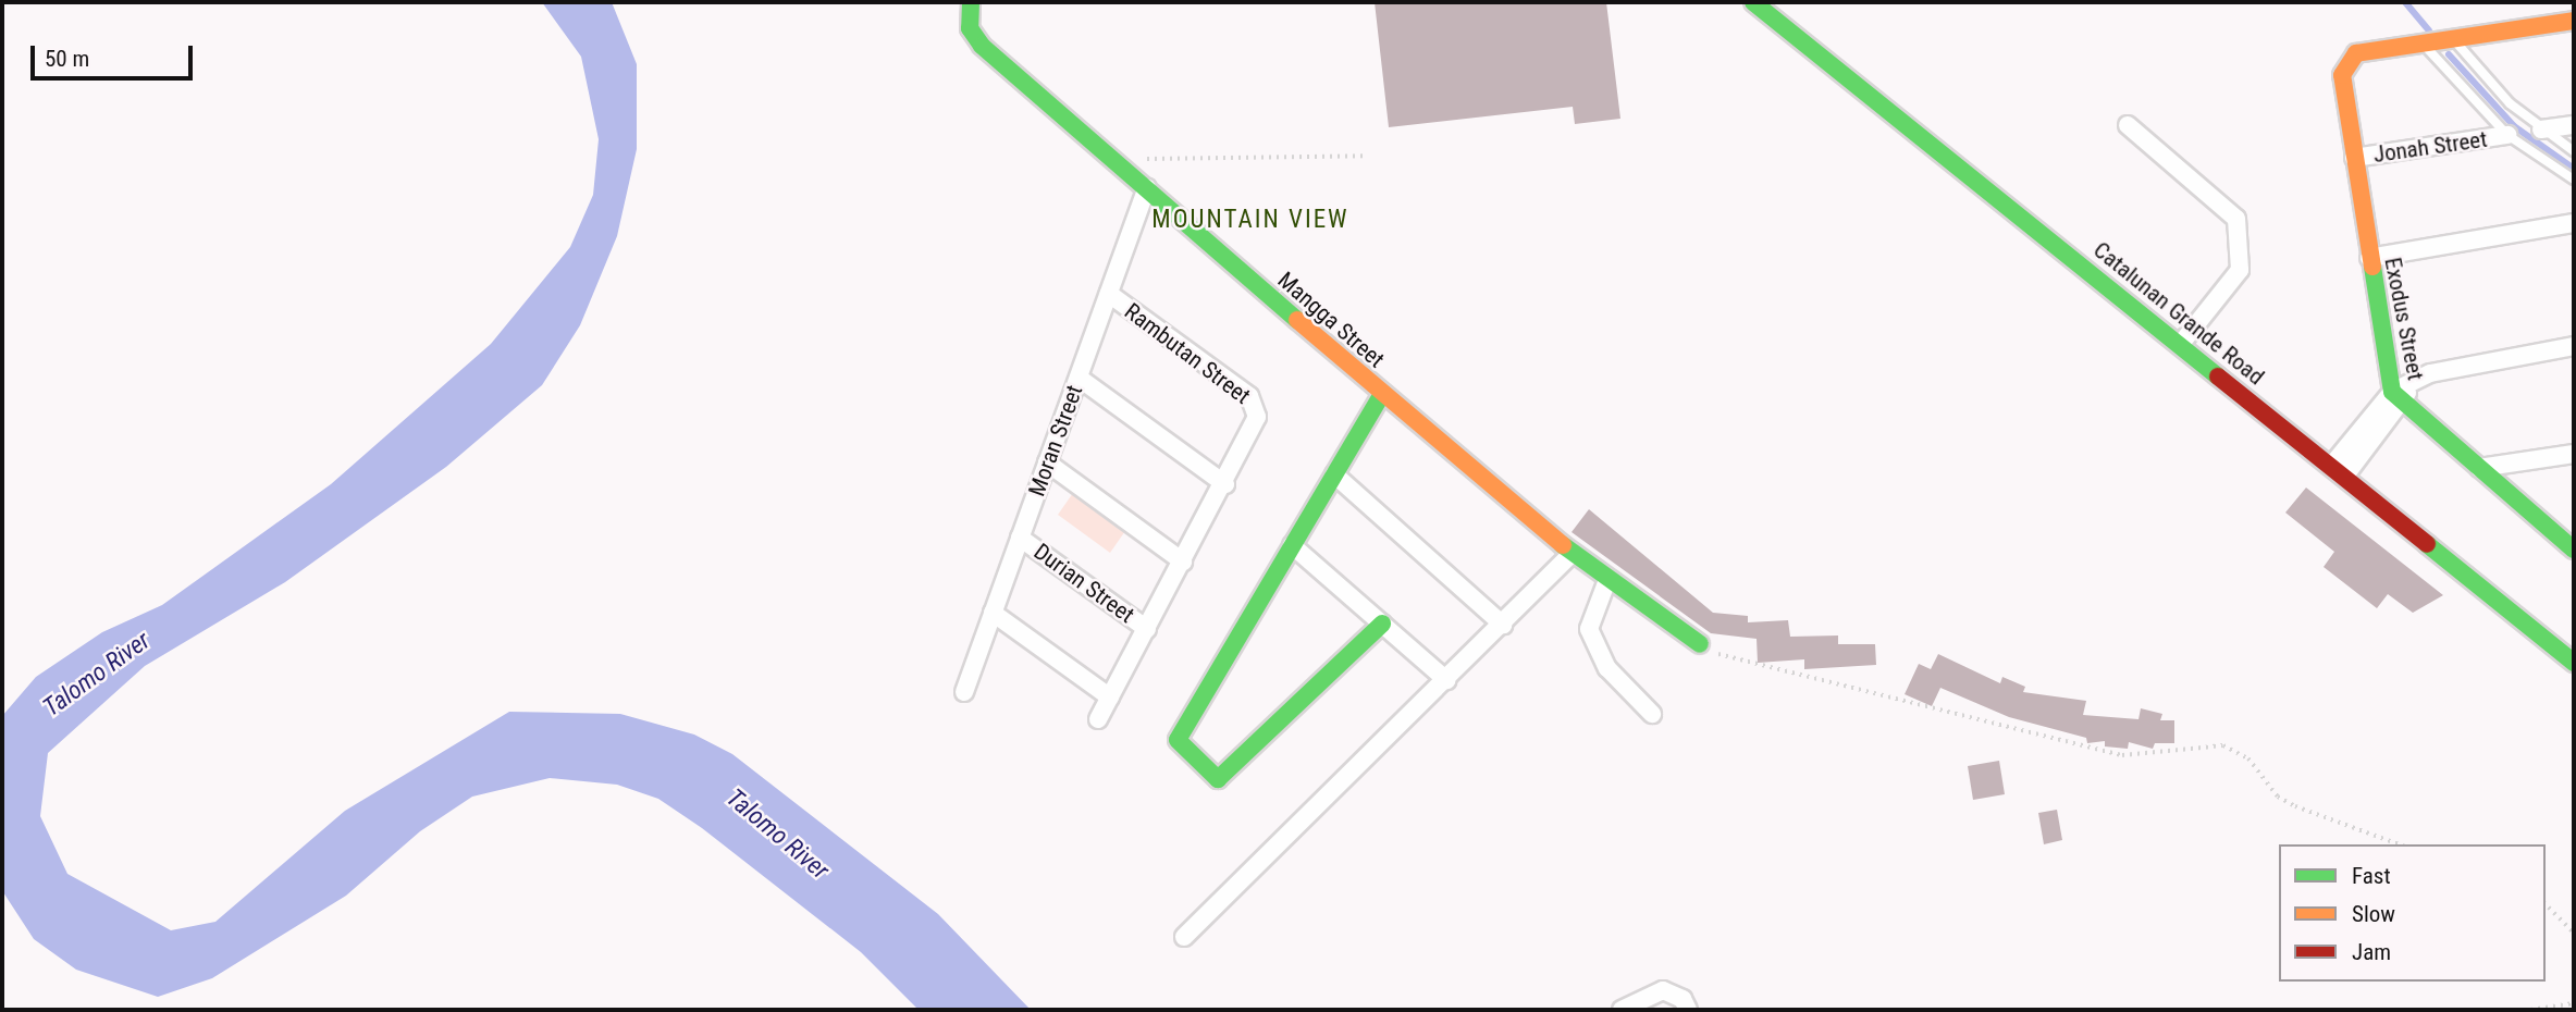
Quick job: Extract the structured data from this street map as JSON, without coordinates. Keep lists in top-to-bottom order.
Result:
{
  "streets": {
    "street": [
      "Jonah Street",
      "Catalunan Grande Road",
      "Exodus Street",
      "Mangga Street",
      "Rambutan Street",
      "Moran Street",
      "Durian Street"
    ]
  },
  "crossings": [
    ["Jonah Street", "Exodus Street"],
    ["Mangga Street", "Moran Street"],
    ["Rambutan Street", "Moran Street"],
    ["Moran Street", "Durian Street"]
  ],
  "districts": ["MOUNTAIN VIEW"],
  "water": ["Talomo River"],
  "legend": ["Fast", "Slow", "Jam"],
  "scale_bar": "50 m"
}
